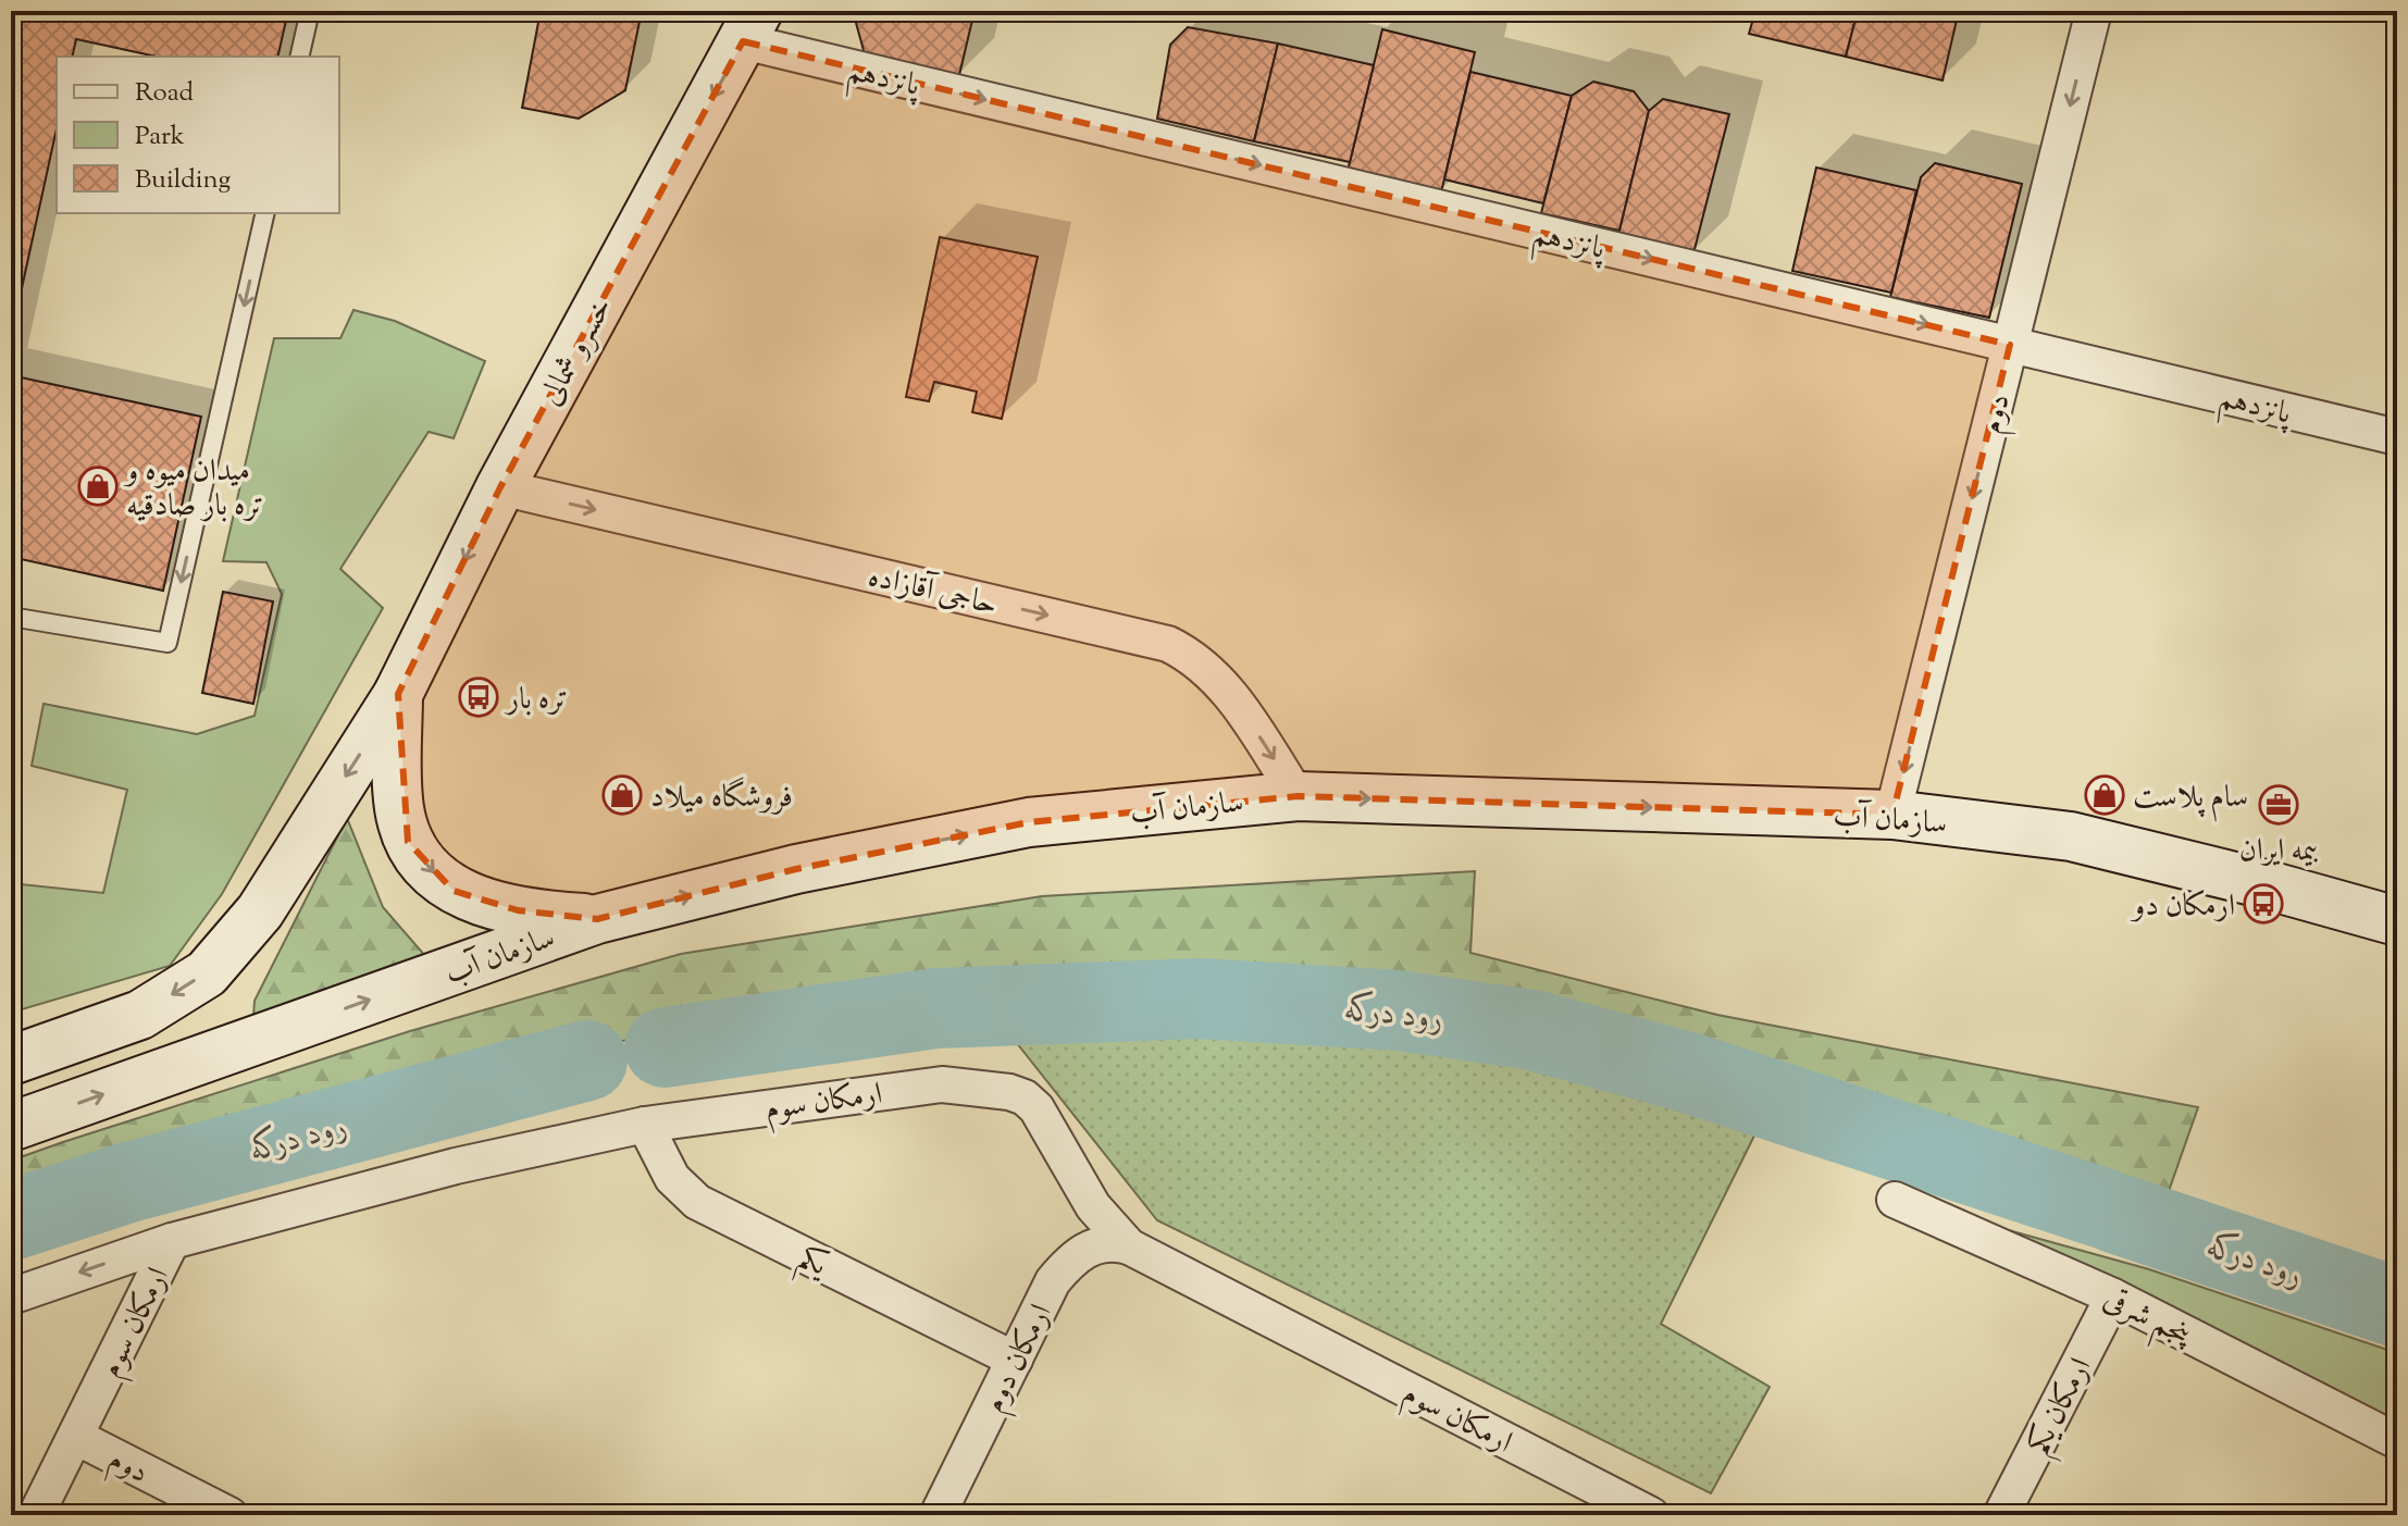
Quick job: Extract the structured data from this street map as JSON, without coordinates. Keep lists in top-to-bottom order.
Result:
{
  "streets": {
    "main road": ["خسرو شمالی", "سازمان آب"],
    "street": [
      "پانزدهم",
      "دوم",
      "حاجی آقازاده",
      "ارمکان سوم",
      "یکم",
      "پنجم شرقی",
      "ارمکان دوم",
      "ارمکان یکم"
    ]
  },
  "crossings": [
    ["پانزدهم", "خسرو شمالی"],
    ["پانزدهم", "دوم"],
    ["خسرو شمالی", "حاجی آقازاده"],
    ["دوم", "سازمان آب"],
    ["دوم", "ارمکان سوم"],
    ["حاجی آقازاده", "سازمان آب"],
    ["ارمکان سوم", "یکم"],
    ["ارمکان سوم", "ارمکان دوم"],
    ["یکم", "ارمکان دوم"],
    ["پنجم شرقی", "ارمکان یکم"]
  ],
  "one_way": [
    "پانزدهم",
    "خسرو شمالی",
    "دوم",
    "حاجی آقازاده",
    "سازمان آب"
  ],
  "water": ["رود درکه"],
  "places": {
    "shop": ["میدان میوه و تره بار صادقیه", "فروشگاه میلاد", "سام پلاست"],
    "bus stop": ["تره بار", "ارمکان دو"],
    "office": ["بیمه ایران"]
  },
  "legend": ["Road", "Park", "Building"]
}
